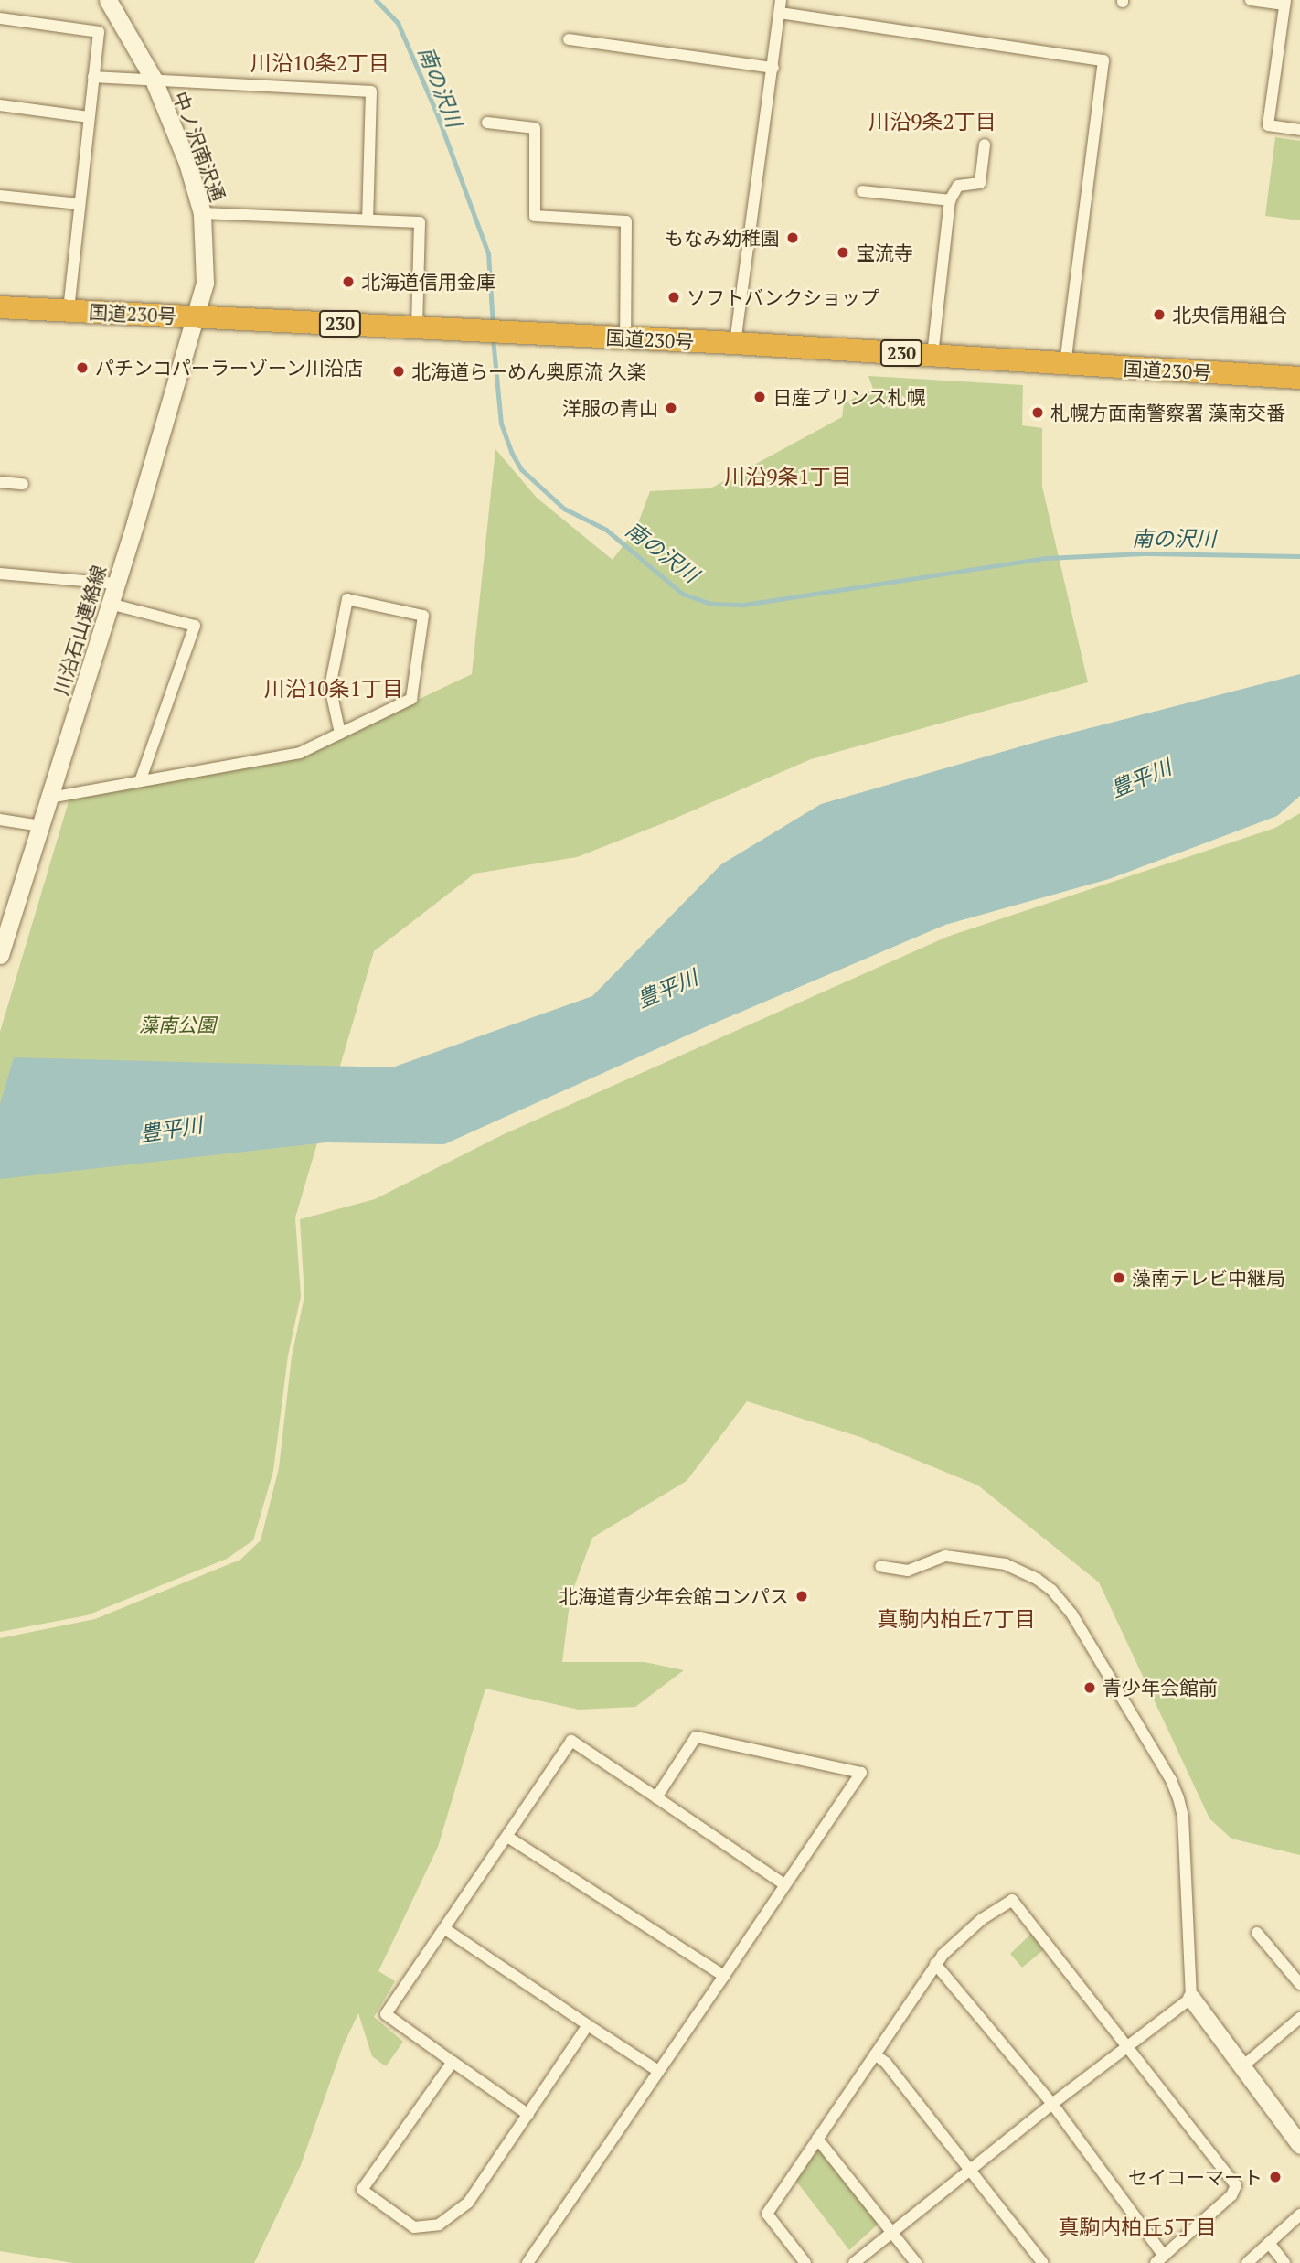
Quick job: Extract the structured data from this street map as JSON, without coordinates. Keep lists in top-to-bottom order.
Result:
{
  "streets": {
    "highway": ["国道230号", "230"],
    "street": ["中ノ沢南沢通", "川沿石山連絡線"]
  },
  "crossings": [
    ["中ノ沢南沢通", "国道230号"],
    ["中ノ沢南沢通", "川沿石山連絡線"],
    ["国道230号", "川沿石山連絡線"]
  ],
  "districts": [
    "川沿10条2丁目",
    "川沿9条2丁目",
    "川沿9条1丁目",
    "川沿10条1丁目",
    "真駒内柏丘7丁目",
    "真駒内柏丘5丁目"
  ],
  "water": ["南の沢川", "豊平川"],
  "parks": ["藻南公園"],
  "places": [
    "もなみ幼稚園",
    "宝流寺",
    "北海道信用金庫",
    "ソフトバンクショップ",
    "北央信用組合",
    "パチンコパーラーゾーン川沿店",
    "北海道らーめん奥原流 久楽",
    "日産プリンス札幌",
    "洋服の青山",
    "札幌方面南警察署 藻南交番",
    "藻南テレビ中継局",
    "北海道青少年会館コンパス",
    "青少年会館前",
    "セイコーマート"
  ]
}
